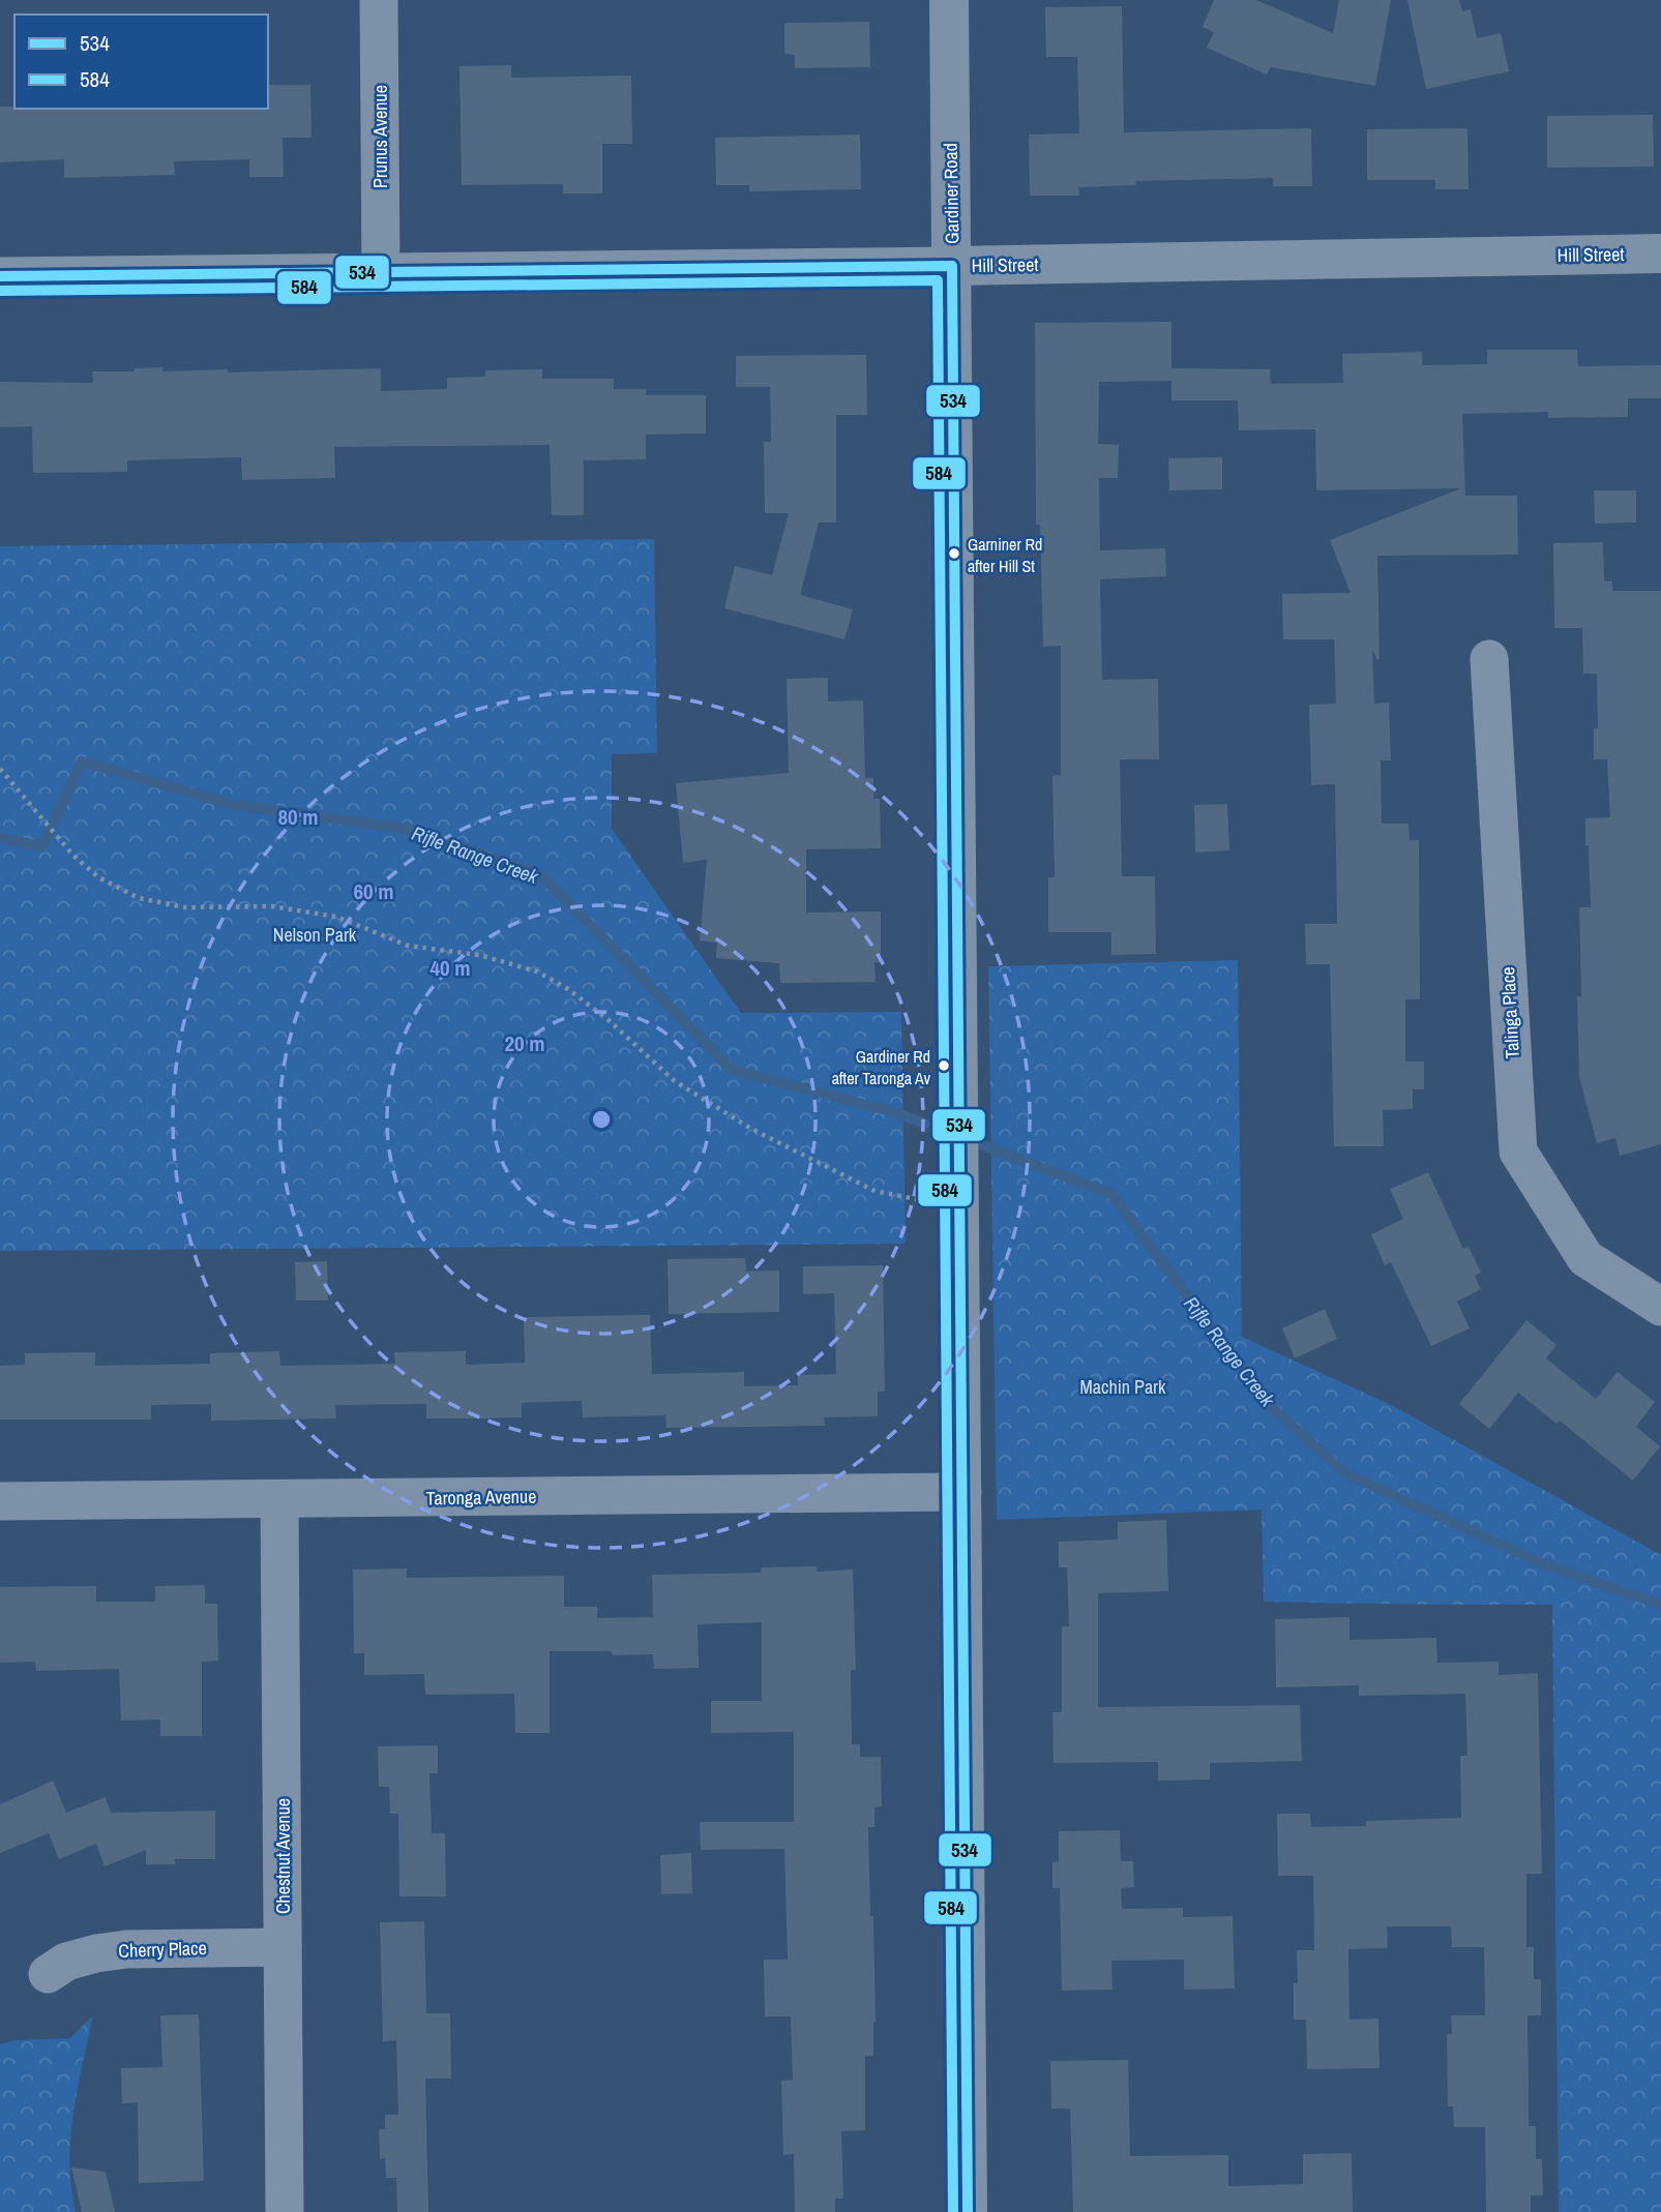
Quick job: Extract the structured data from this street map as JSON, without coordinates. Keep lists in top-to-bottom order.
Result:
{
  "streets": {
    "street": [
      "Prunus Avenue",
      "Gardiner Road",
      "Hill Street",
      "Talinga Place",
      "Taronga Avenue",
      "Chestnut Avenue",
      "Cherry Place"
    ]
  },
  "crossings": [
    ["Prunus Avenue", "Hill Street"],
    ["Gardiner Road", "Hill Street"],
    ["Gardiner Road", "Taronga Avenue"],
    ["Taronga Avenue", "Chestnut Avenue"],
    ["Chestnut Avenue", "Cherry Place"]
  ],
  "water": ["Rifle Range Creek"],
  "parks": ["Nelson Park", "Machin Park"],
  "places": ["Garniner Rd after Hill St", "Gardiner Rd after Taronga Av"],
  "lines": ["transit line 534", "transit line 584"],
  "legend": ["534", "584"],
  "rings": [
    "80 m",
    "60 m",
    "40 m",
    "20 m"
  ]
}
